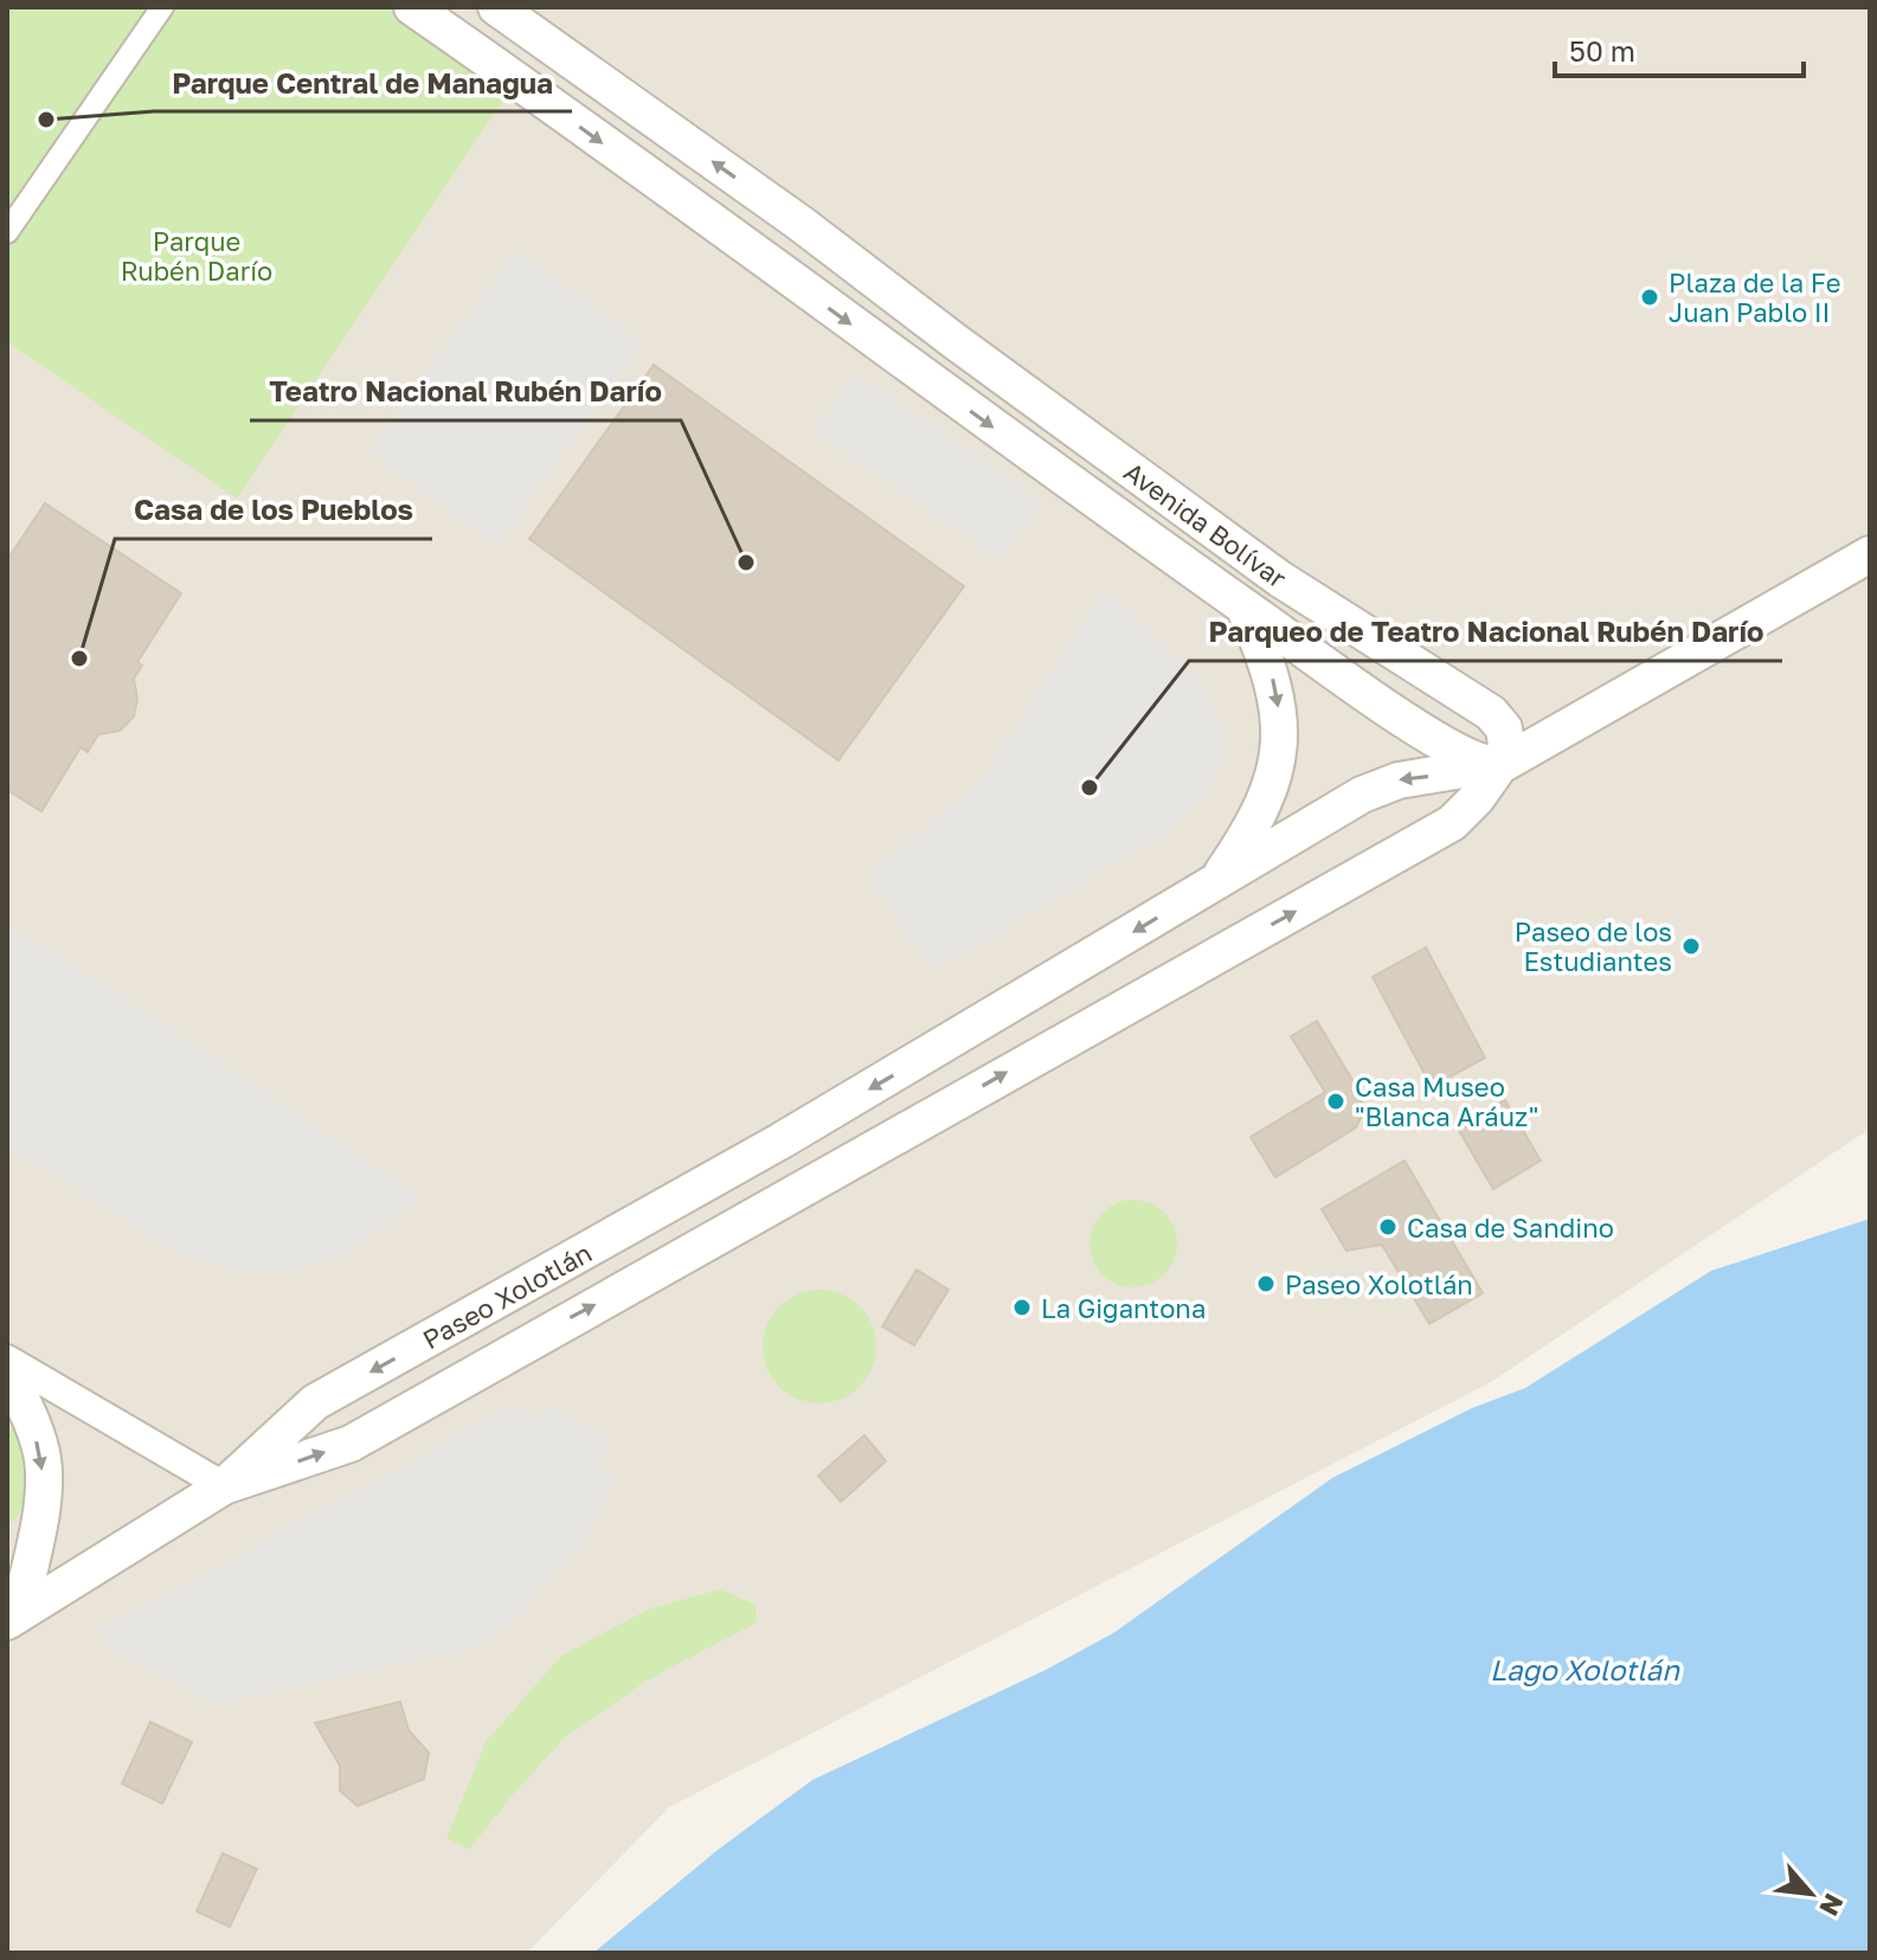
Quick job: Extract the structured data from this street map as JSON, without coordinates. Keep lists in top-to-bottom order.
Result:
{
  "streets": {
    "street": ["Avenida Bolívar", "Paseo Xolotlán"]
  },
  "crossings": [
    ["Avenida Bolívar", "Paseo Xolotlán"]
  ],
  "water": ["Lago Xolotlán"],
  "parks": ["Parque Rubén Darío"],
  "places": [
    "Parque Central de Managua",
    "Plaza de la Fe Juan Pablo II",
    "Teatro Nacional Rubén Darío",
    "Casa de los Pueblos",
    "Parqueo de Teatro Nacional Rubén Darío",
    "Paseo de los Estudiantes",
    "Casa Museo \"Blanca Aráuz\"",
    "Casa de Sandino",
    "Paseo Xolotlán",
    "La Gigantona"
  ],
  "scale_bar": "50 m",
  "north": "bottom right"
}
